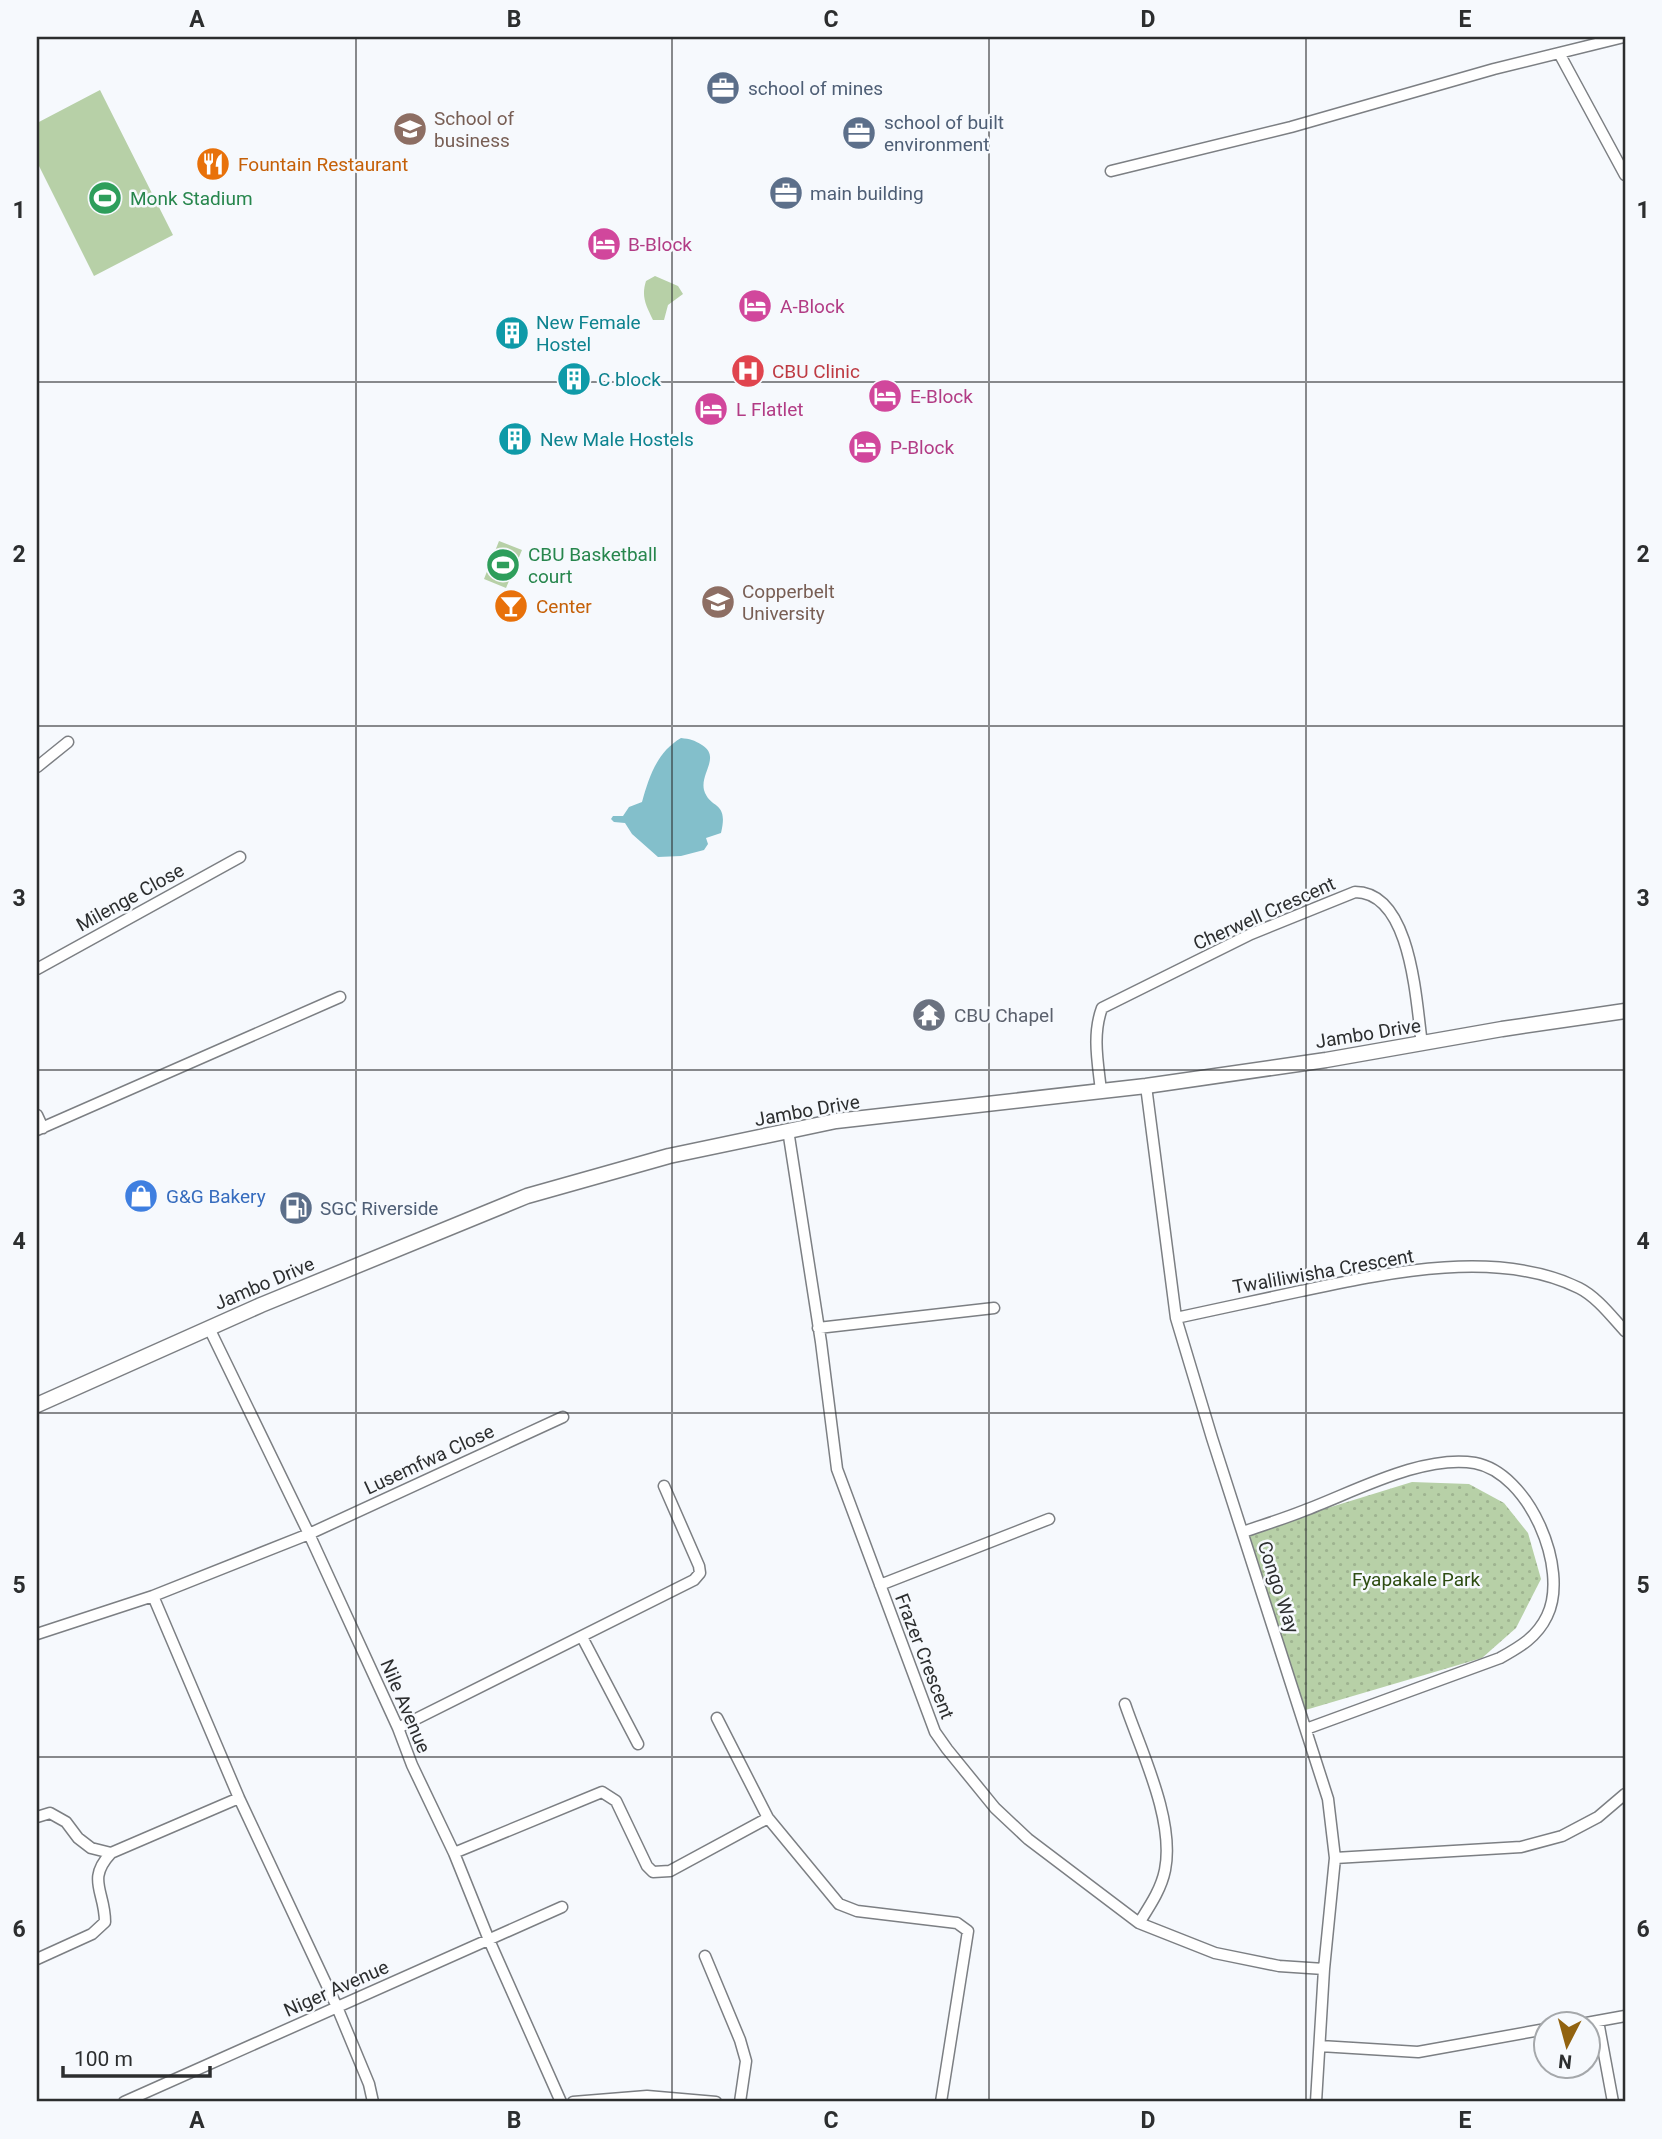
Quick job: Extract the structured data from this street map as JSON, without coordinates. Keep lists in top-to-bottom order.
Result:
{
  "streets": {
    "main road": ["Jambo Drive"],
    "street": [
      "Milenge Close",
      "Cherwell Crescent",
      "Twaliliwisha Crescent",
      "Lusemfwa Close",
      "Congo Way",
      "Frazer Crescent",
      "Nile Avenue",
      "Niger Avenue"
    ]
  },
  "crossings": [
    ["Cherwell Crescent", "Jambo Drive"],
    ["Jambo Drive", "Congo Way"],
    ["Jambo Drive", "Frazer Crescent"],
    ["Jambo Drive", "Nile Avenue"],
    ["Twaliliwisha Crescent", "Congo Way"],
    ["Lusemfwa Close", "Nile Avenue"],
    ["Congo Way", "Frazer Crescent"],
    ["Nile Avenue", "Niger Avenue"]
  ],
  "parks": ["Fyapakale Park"],
  "places": {
    "office": ["school of mines", "school of built environment", "main building"],
    "school or university": ["School of business", "Copperbelt University"],
    "restaurant": ["Fountain Restaurant"],
    "sports": ["Monk Stadium", "CBU Basketball court"],
    "hotel": [
      "B-Block",
      "A-Block",
      "E-Block",
      "L Flatlet",
      "P-Block"
    ],
    "building": ["New Female Hostel", "C block", "New Male Hostels"],
    "hospital": ["CBU Clinic"],
    "bar": ["Center"],
    "temple": ["CBU Chapel"],
    "shop": ["G&G Bakery"],
    "fuel station": ["SGC Riverside"]
  },
  "scale_bar": "100 m",
  "north": "bottom",
  "grid": {
    "columns": [
      "A",
      "B",
      "C",
      "D",
      "E"
    ],
    "rows": [
      "1",
      "2",
      "3",
      "4",
      "5",
      "6"
    ]
  }
}
